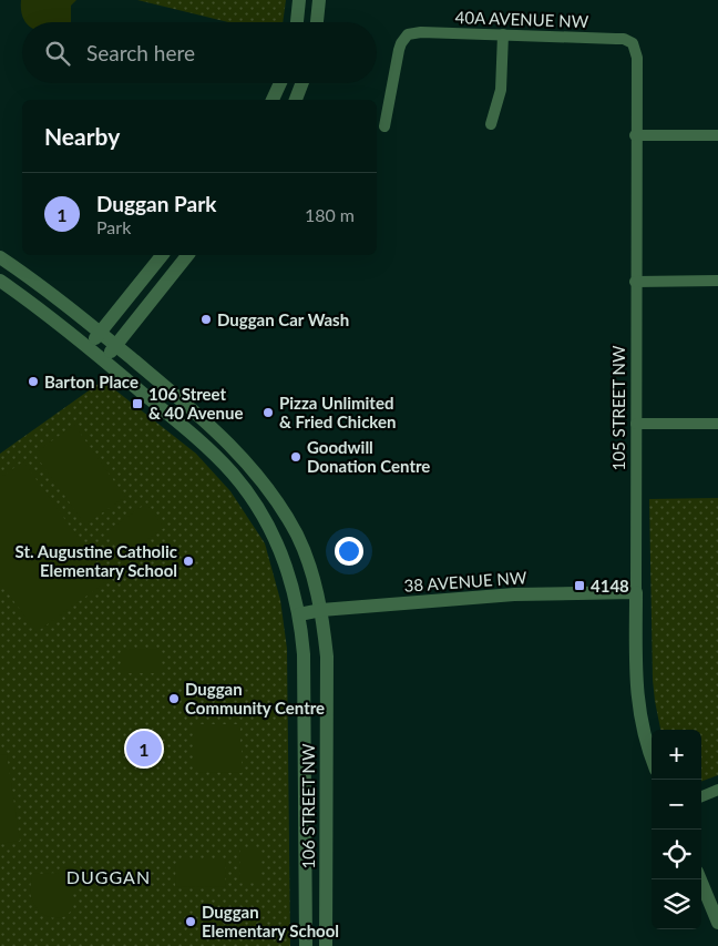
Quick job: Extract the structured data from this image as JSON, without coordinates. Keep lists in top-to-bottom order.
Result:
{
  "streets": {
    "street": [
      "40A AVENUE NW",
      "105 STREET NW",
      "38 AVENUE NW",
      "106 STREET NW"
    ]
  },
  "crossings": [
    ["40A AVENUE NW", "105 STREET NW"],
    ["105 STREET NW", "38 AVENUE NW"],
    ["38 AVENUE NW", "106 STREET NW"]
  ],
  "districts": ["DUGGAN"],
  "places": {
    "other": [
      "Duggan Car Wash",
      "Barton Place",
      "Pizza Unlimited & Fried Chicken",
      "Goodwill Donation Centre",
      "St. Augustine Catholic Elementary School",
      "Duggan Community Centre",
      "Duggan Elementary School"
    ],
    "transit": ["106 Street & 40 Avenue", "4148"]
  },
  "page": {
    "search": "Search here",
    "heading": "Nearby",
    "list": [
      {
        "mark": "1",
        "name": "Duggan Park",
        "note": "Park",
        "value": "180 m"
      }
    ],
    "pins": "1",
    "map_buttons": ["+", "−"]
  }
}
